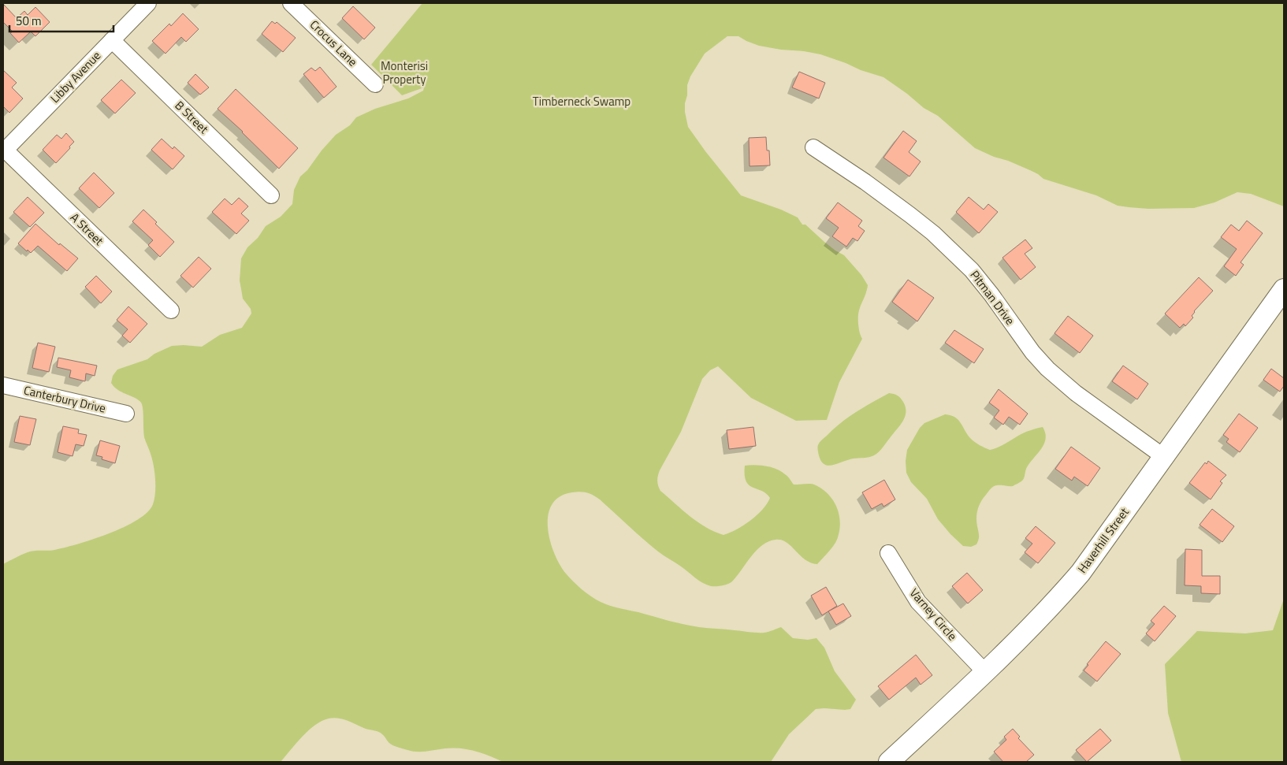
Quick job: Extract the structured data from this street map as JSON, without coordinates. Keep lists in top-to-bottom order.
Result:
{
  "streets": {
    "street": [
      "Crocus Lane",
      "Libby Avenue",
      "B Street",
      "A Street",
      "Pitman Drive",
      "Canterbury Drive",
      "Haverhill Street",
      "Varney Circle"
    ]
  },
  "crossings": [
    ["Libby Avenue", "B Street"],
    ["Libby Avenue", "A Street"],
    ["Pitman Drive", "Haverhill Street"],
    ["Haverhill Street", "Varney Circle"]
  ],
  "parks": ["Monterisi Property", "Timberneck Swamp"],
  "scale_bar": "50 m"
}
